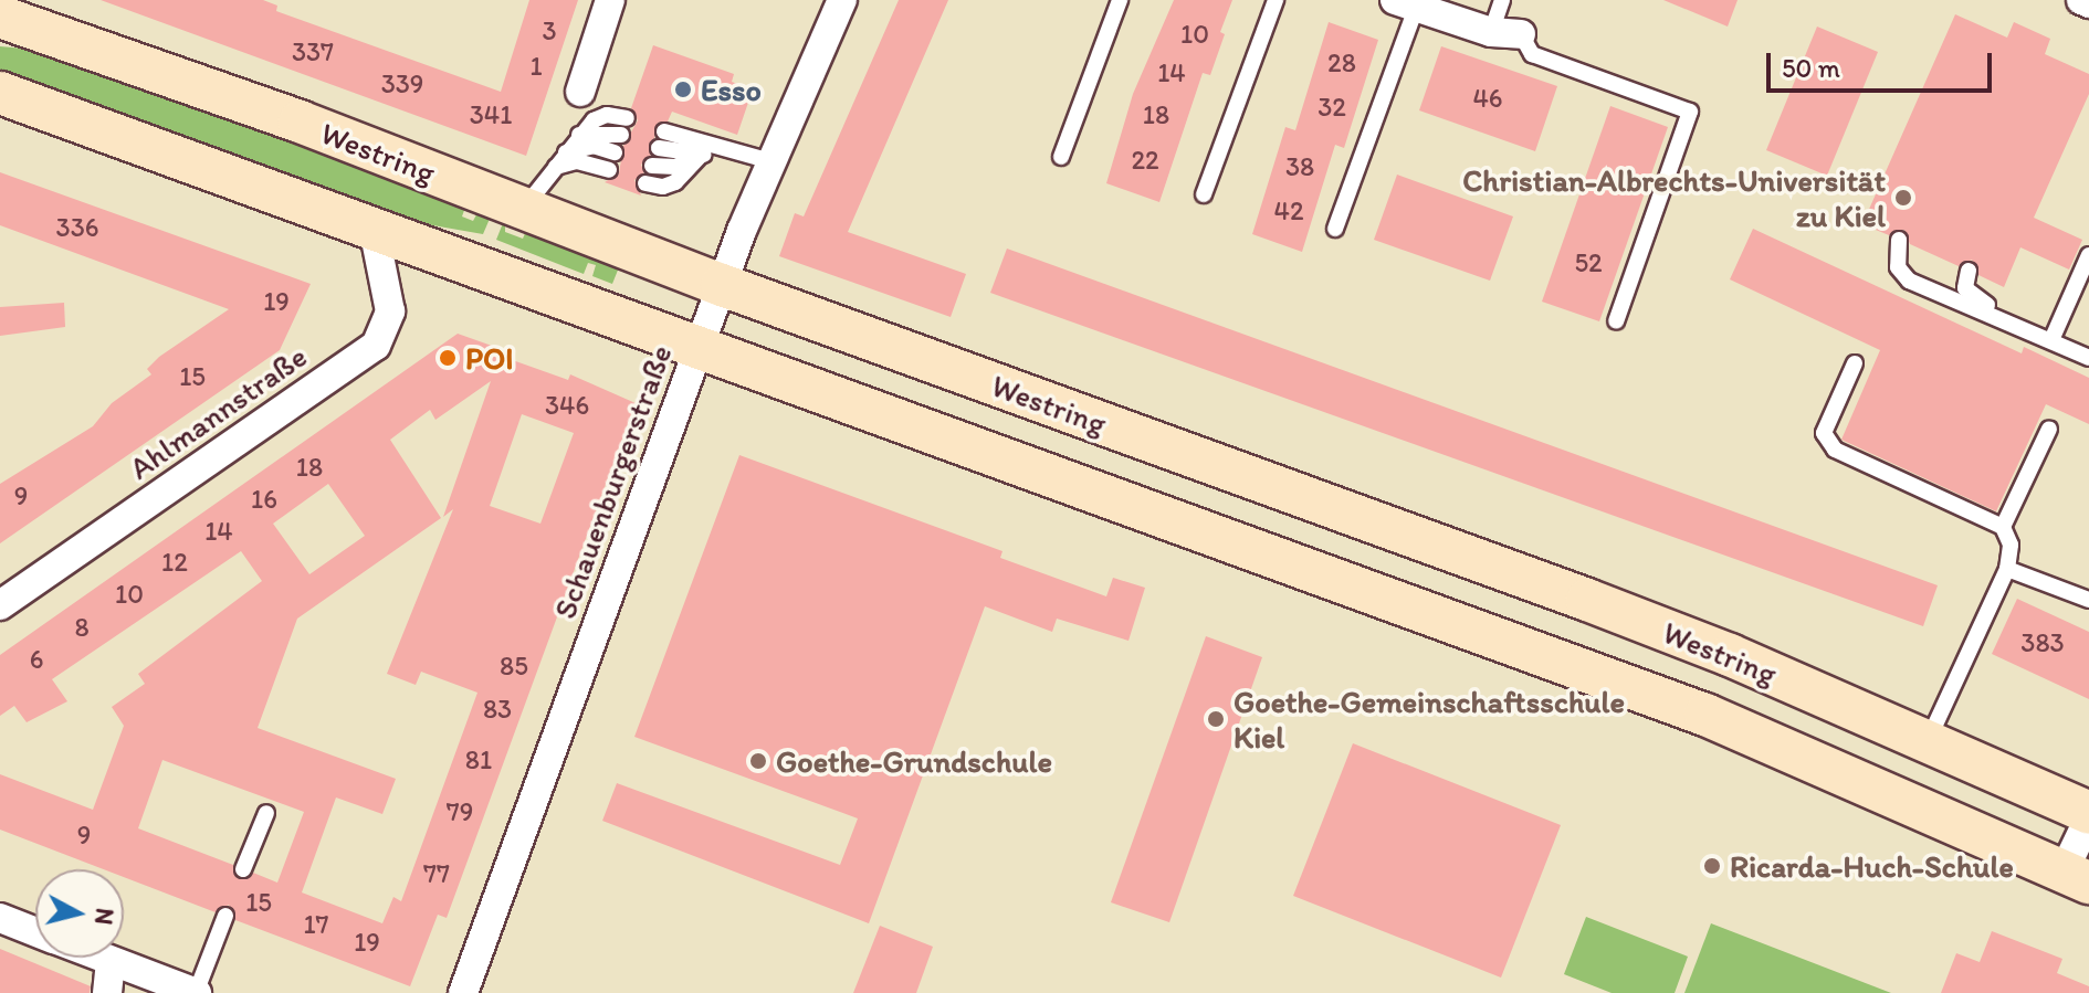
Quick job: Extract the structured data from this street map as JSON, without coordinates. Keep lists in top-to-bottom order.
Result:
{
  "streets": {
    "main road": ["Westring"],
    "street": ["Ahlmannstraße", "Schauenburgerstraße"]
  },
  "crossings": [
    ["Westring", "Ahlmannstraße"],
    ["Westring", "Schauenburgerstraße"]
  ],
  "places": [
    "Esso",
    "Christian-Albrechts-Universität zu Kiel",
    "POI",
    "Goethe-Gemeinschaftsschule Kiel",
    "Goethe-Grundschule",
    "Ricarda-Huch-Schule"
  ],
  "house_numbers": [
    "3",
    "10",
    "337",
    "28",
    "1",
    "14",
    "339",
    "46",
    "32",
    "341",
    "18",
    "22",
    "38",
    "42",
    "336",
    "52",
    "19",
    "15",
    "346",
    "18",
    "9",
    "16",
    "14",
    "12",
    "10",
    "8",
    "383",
    "6",
    "85",
    "83",
    "81",
    "79",
    "9",
    "77",
    "15",
    "17",
    "19"
  ],
  "scale_bar": "50 m",
  "north": "right"
}
